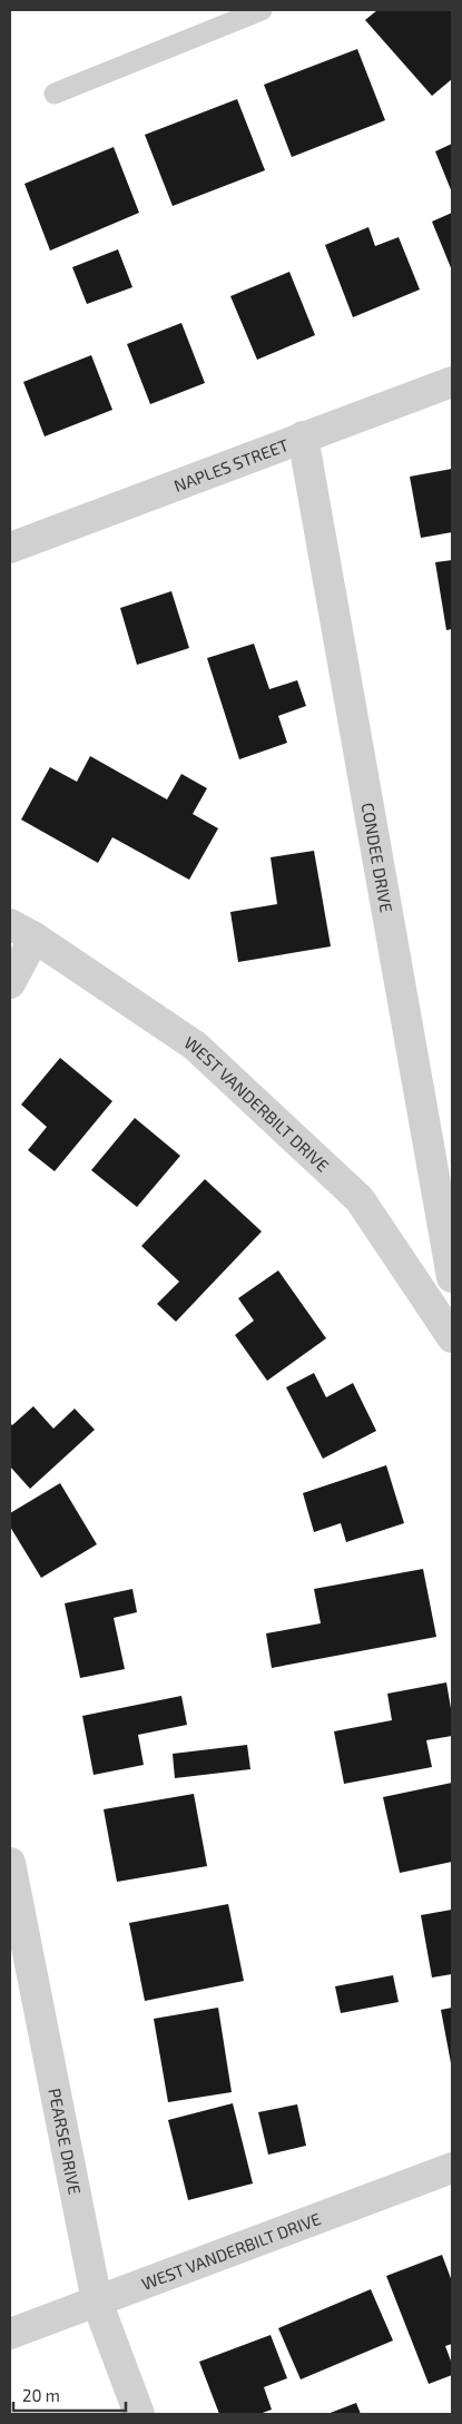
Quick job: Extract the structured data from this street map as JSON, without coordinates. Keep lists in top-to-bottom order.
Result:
{
  "streets": {
    "street": [
      "NAPLES STREET",
      "CONDEE DRIVE",
      "WEST VANDERBILT DRIVE",
      "PEARSE DRIVE"
    ]
  },
  "crossings": [
    ["NAPLES STREET", "CONDEE DRIVE"],
    ["WEST VANDERBILT DRIVE", "PEARSE DRIVE"]
  ],
  "scale_bar": "20 m"
}
